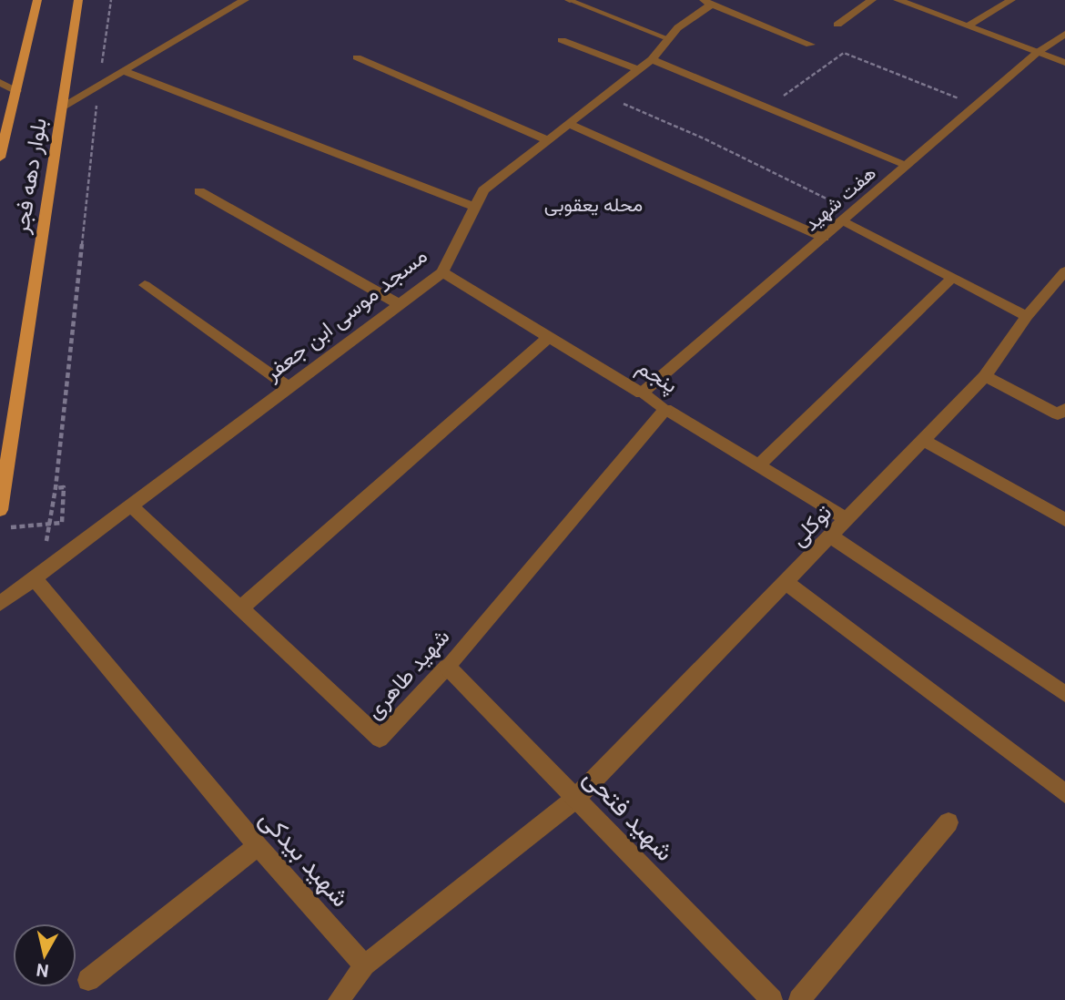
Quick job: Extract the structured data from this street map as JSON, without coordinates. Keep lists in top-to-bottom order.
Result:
{
  "streets": {
    "main road": ["بلوار دهه فجر"],
    "street": [
      "هفت شهید",
      "مسجد موسی ابن جعفر",
      "پنجم",
      "توکلی",
      "شهید طاهری",
      "شهید فتحی",
      "شهید بیدکی"
    ]
  },
  "crossings": [
    ["هفت شهید", "پنجم"],
    ["مسجد موسی ابن جعفر", "پنجم"],
    ["مسجد موسی ابن جعفر", "شهید طاهری"],
    ["مسجد موسی ابن جعفر", "شهید بیدکی"],
    ["پنجم", "توکلی"],
    ["پنجم", "شهید طاهری"],
    ["توکلی", "شهید فتحی"],
    ["شهید طاهری", "شهید فتحی"]
  ],
  "districts": ["محله یعقوبی"],
  "north": "bottom"
}
